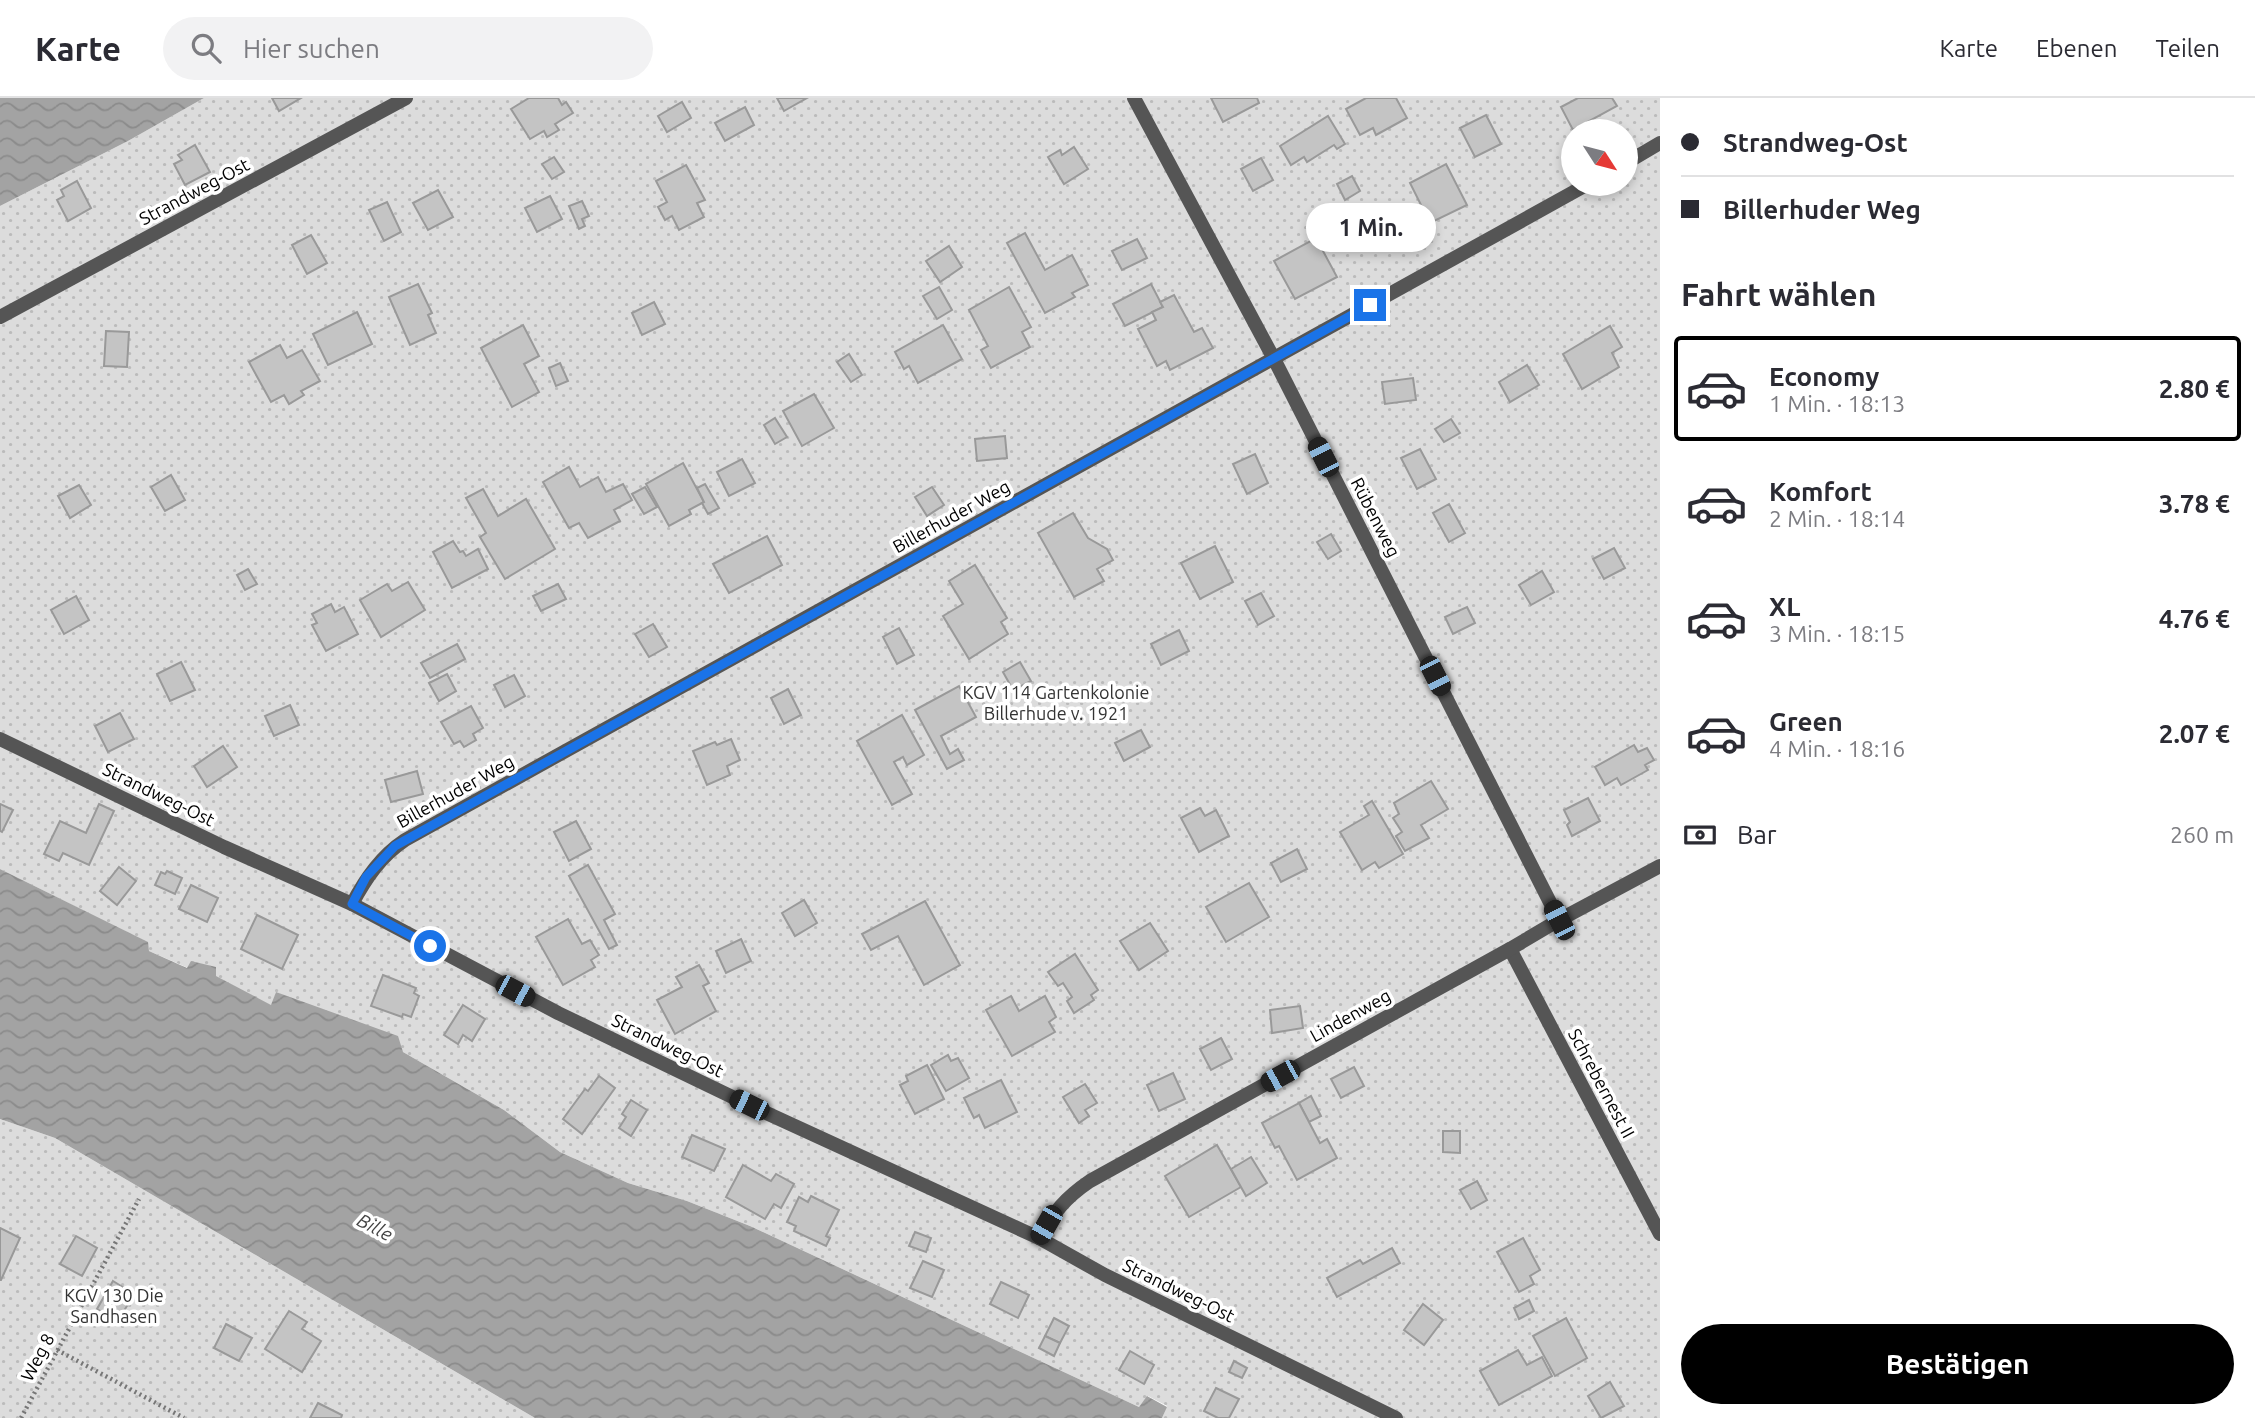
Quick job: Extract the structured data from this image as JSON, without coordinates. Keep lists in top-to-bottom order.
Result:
{
  "streets": {
    "lane": [
      "Strandweg-Ost",
      "Billerhuder Weg",
      "Rübenweg",
      "Lindenweg",
      "Schrebernest II"
    ],
    "path": ["Weg 8"]
  },
  "crossings": [
    ["Strandweg-Ost", "Billerhuder Weg"],
    ["Strandweg-Ost", "Lindenweg"],
    ["Billerhuder Weg", "Rübenweg"],
    ["Rübenweg", "Lindenweg"],
    ["Lindenweg", "Schrebernest II"]
  ],
  "water": ["Bille"],
  "parks": ["KGV 114 Gartenkolonie Billerhude v. 1921", "KGV 130 Die Sandhasen"],
  "north": "bottom right",
  "page": {
    "header": "Karte",
    "search": "Hier suchen",
    "nav": ["Karte", "Ebenen", "Teilen"],
    "banner": ["Strandweg-Ost", "Billerhuder Weg"],
    "bubble": "1 Min.",
    "heading": "Fahrt wählen",
    "list": [
      {
        "name": "Economy",
        "note": "1 Min. · 18:13",
        "value": "2.80 €"
      },
      {
        "name": "Komfort",
        "note": "2 Min. · 18:14",
        "value": "3.78 €"
      },
      {
        "name": "XL",
        "note": "3 Min. · 18:15",
        "value": "4.76 €"
      },
      {
        "name": "Green",
        "note": "4 Min. · 18:16",
        "value": "2.07 €"
      }
    ],
    "pay": ["Bar", "260 m"],
    "buttons": "Bestätigen"
  }
}
